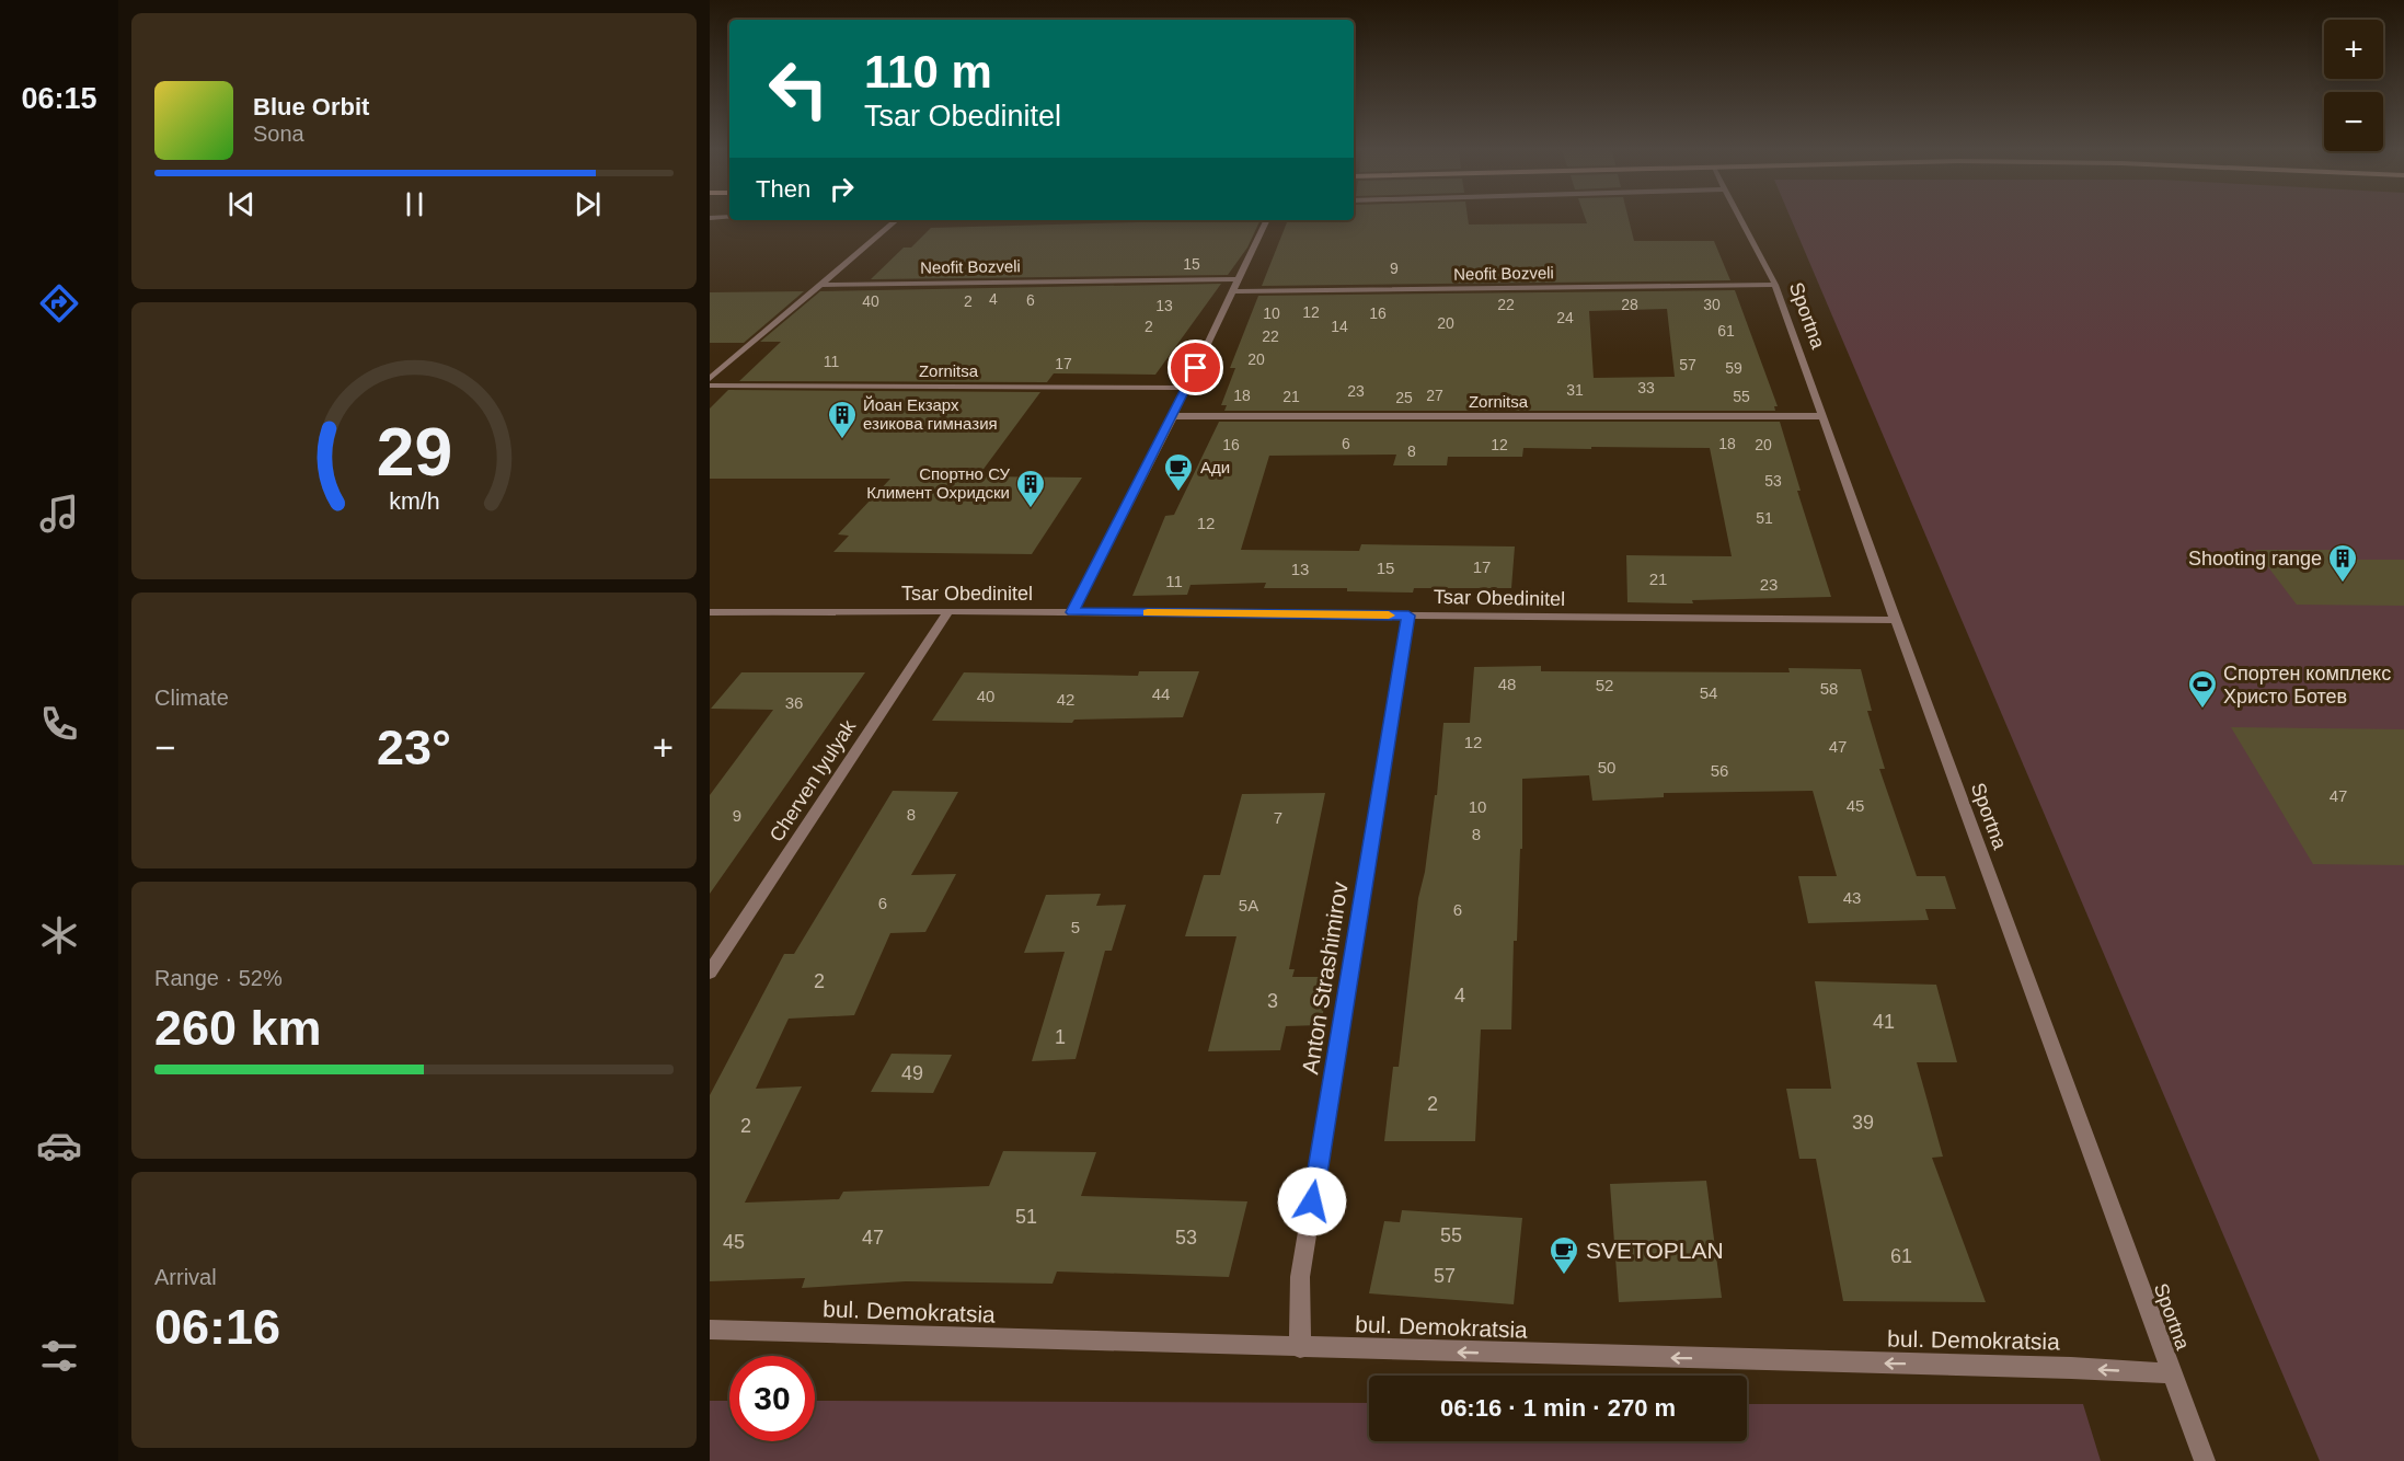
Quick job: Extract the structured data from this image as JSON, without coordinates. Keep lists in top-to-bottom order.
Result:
{
  "streets": {
    "street": [
      "Neofit Bozveli",
      "Sportna",
      "Zornitsa",
      "Tsar Obedinitel",
      "Cherven lyulyak",
      "Anton Strashimirov",
      "bul. Demokratsia"
    ]
  },
  "crossings": [
    ["Neofit Bozveli", "Sportna"],
    ["Sportna", "Zornitsa"],
    ["Sportna", "Tsar Obedinitel"],
    ["Sportna", "bul. Demokratsia"],
    ["Tsar Obedinitel", "Cherven lyulyak"],
    ["Tsar Obedinitel", "Anton Strashimirov"],
    ["Anton Strashimirov", "bul. Demokratsia"]
  ],
  "one_way": ["bul. Demokratsia"],
  "places": {
    "building": ["Йоан Екзарх езикова гимназия", "Спортно СУ Климент Охридски", "Shooting range"],
    "cafe": ["Ади", "SVETOPLAN"],
    "sports": ["Спортен комплекс Христо Ботев"]
  },
  "house_numbers": [
    "15",
    "9",
    "4",
    "6",
    "40",
    "2",
    "22",
    "28",
    "30",
    "13",
    "12",
    "10",
    "16",
    "24",
    "20",
    "2",
    "14",
    "61",
    "22",
    "20",
    "11",
    "17",
    "57",
    "59",
    "33",
    "31",
    "23",
    "18",
    "27",
    "21",
    "55",
    "25",
    "6",
    "18",
    "16",
    "12",
    "20",
    "8",
    "53",
    "51",
    "12",
    "17",
    "15",
    "13",
    "21",
    "11",
    "23",
    "48",
    "52",
    "58",
    "54",
    "44",
    "40",
    "42",
    "36",
    "12",
    "47",
    "50",
    "56",
    "47",
    "45",
    "10",
    "8",
    "9",
    "7",
    "8",
    "43",
    "6",
    "5А",
    "6",
    "5",
    "2",
    "4",
    "3",
    "41",
    "1",
    "49",
    "2",
    "39",
    "2",
    "51",
    "55",
    "47",
    "53",
    "45",
    "61",
    "57"
  ],
  "page": {
    "tabs": "06:15",
    "map_buttons": ["+", "−"],
    "turn": ["110 m", "Tsar Obedinitel"],
    "song": ["Blue Orbit", "Sona"],
    "then": "Then",
    "tile": [
      "Climate",
      ["Range · 52%", "260 km"],
      ["Arrival", "06:16"]
    ],
    "heat": ["−", "23°", "+"],
    "limit": "30",
    "trip": "06:16 · 1 min · 270 m",
    "gauge": ["29", "km/h"]
  }
}
